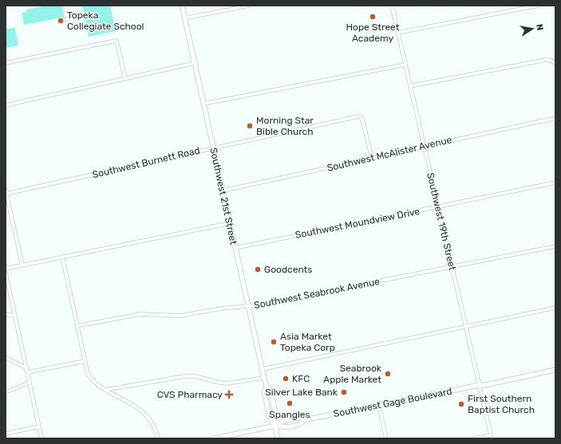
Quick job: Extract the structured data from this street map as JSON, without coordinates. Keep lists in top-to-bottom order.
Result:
{
  "streets": {
    "main road": ["Southwest 21st Street", "Southwest Gage Boulevard"],
    "street": [
      "Southwest McAlister Avenue",
      "Southwest Burnett Road",
      "Southwest 19th Street",
      "Southwest Moundview Drive",
      "Southwest Seabrook Avenue"
    ]
  },
  "crossings": [
    ["Southwest McAlister Avenue", "Southwest Burnett Road"],
    ["Southwest McAlister Avenue", "Southwest 21st Street"],
    ["Southwest McAlister Avenue", "Southwest 19th Street"],
    ["Southwest Burnett Road", "Southwest 21st Street"],
    ["Southwest 21st Street", "Southwest Moundview Drive"],
    ["Southwest 21st Street", "Southwest Seabrook Avenue"],
    ["Southwest 21st Street", "Southwest Gage Boulevard"],
    ["Southwest 19th Street", "Southwest Moundview Drive"],
    ["Southwest 19th Street", "Southwest Seabrook Avenue"],
    ["Southwest 19th Street", "Southwest Gage Boulevard"]
  ],
  "places": {
    "other": [
      "Hope Street Academy",
      "Topeka Collegiate School",
      "Morning Star Bible Church",
      "Goodcents",
      "Asia Market Topeka Corp",
      "Seabrook Apple Market",
      "KFC",
      "Silver Lake Bank",
      "Spangles",
      "First Southern Baptist Church"
    ],
    "health": ["CVS Pharmacy"]
  },
  "north": "right"
}
